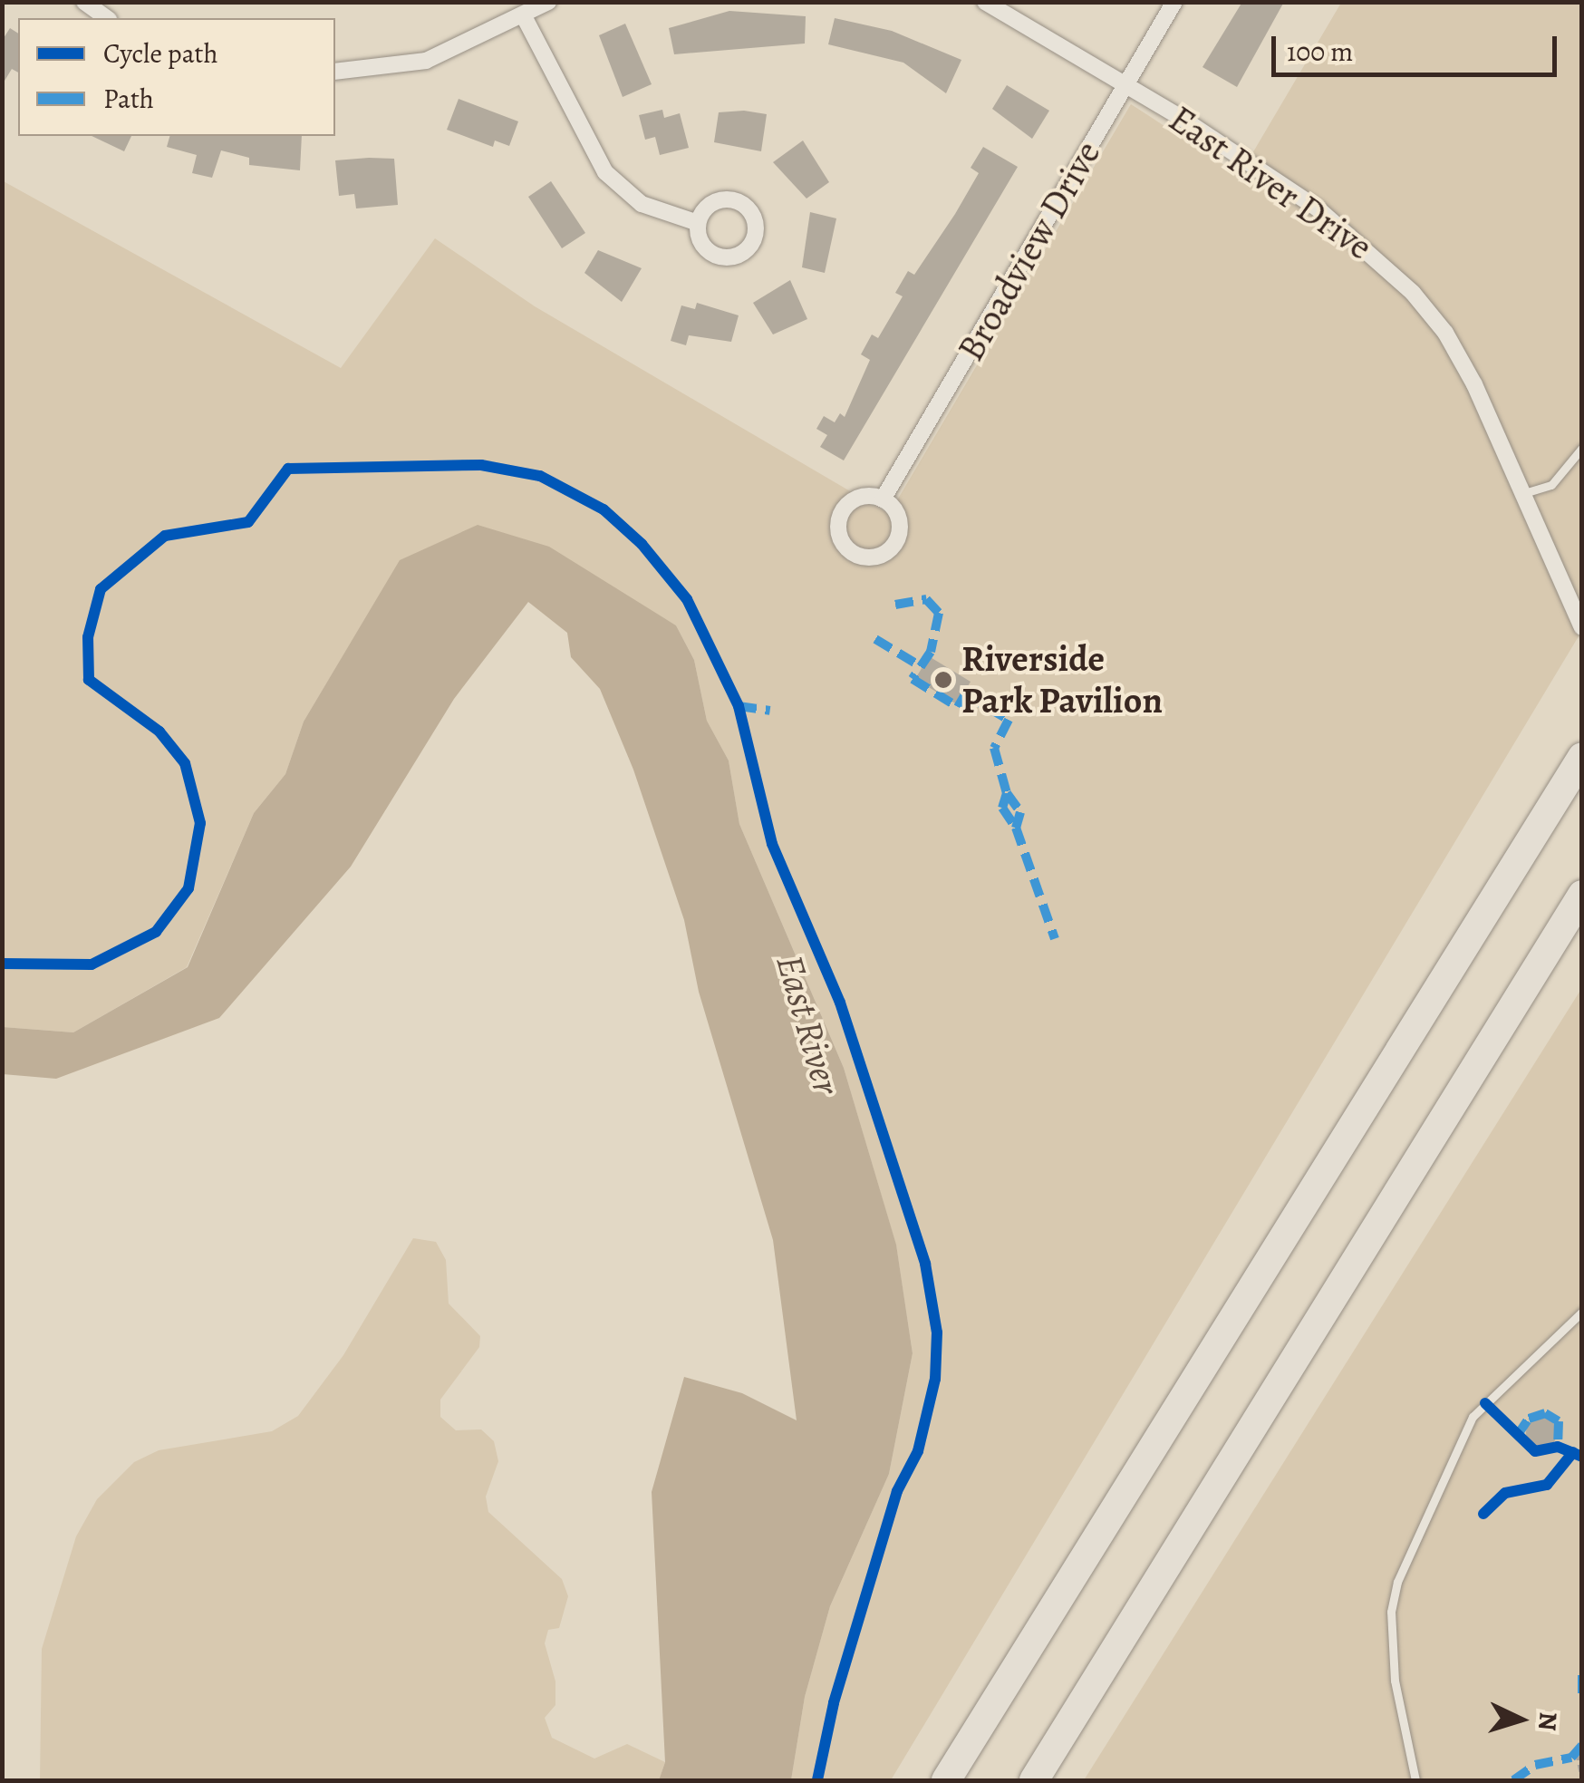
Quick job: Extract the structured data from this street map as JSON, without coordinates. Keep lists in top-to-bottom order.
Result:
{
  "streets": {
    "street": ["East River Drive", "Broadview Drive"]
  },
  "crossings": [
    ["East River Drive", "Broadview Drive"]
  ],
  "water": ["East River"],
  "places": ["Riverside Park Pavilion"],
  "legend": ["Cycle path", "Path"],
  "scale_bar": "100 m",
  "north": "right"
}
